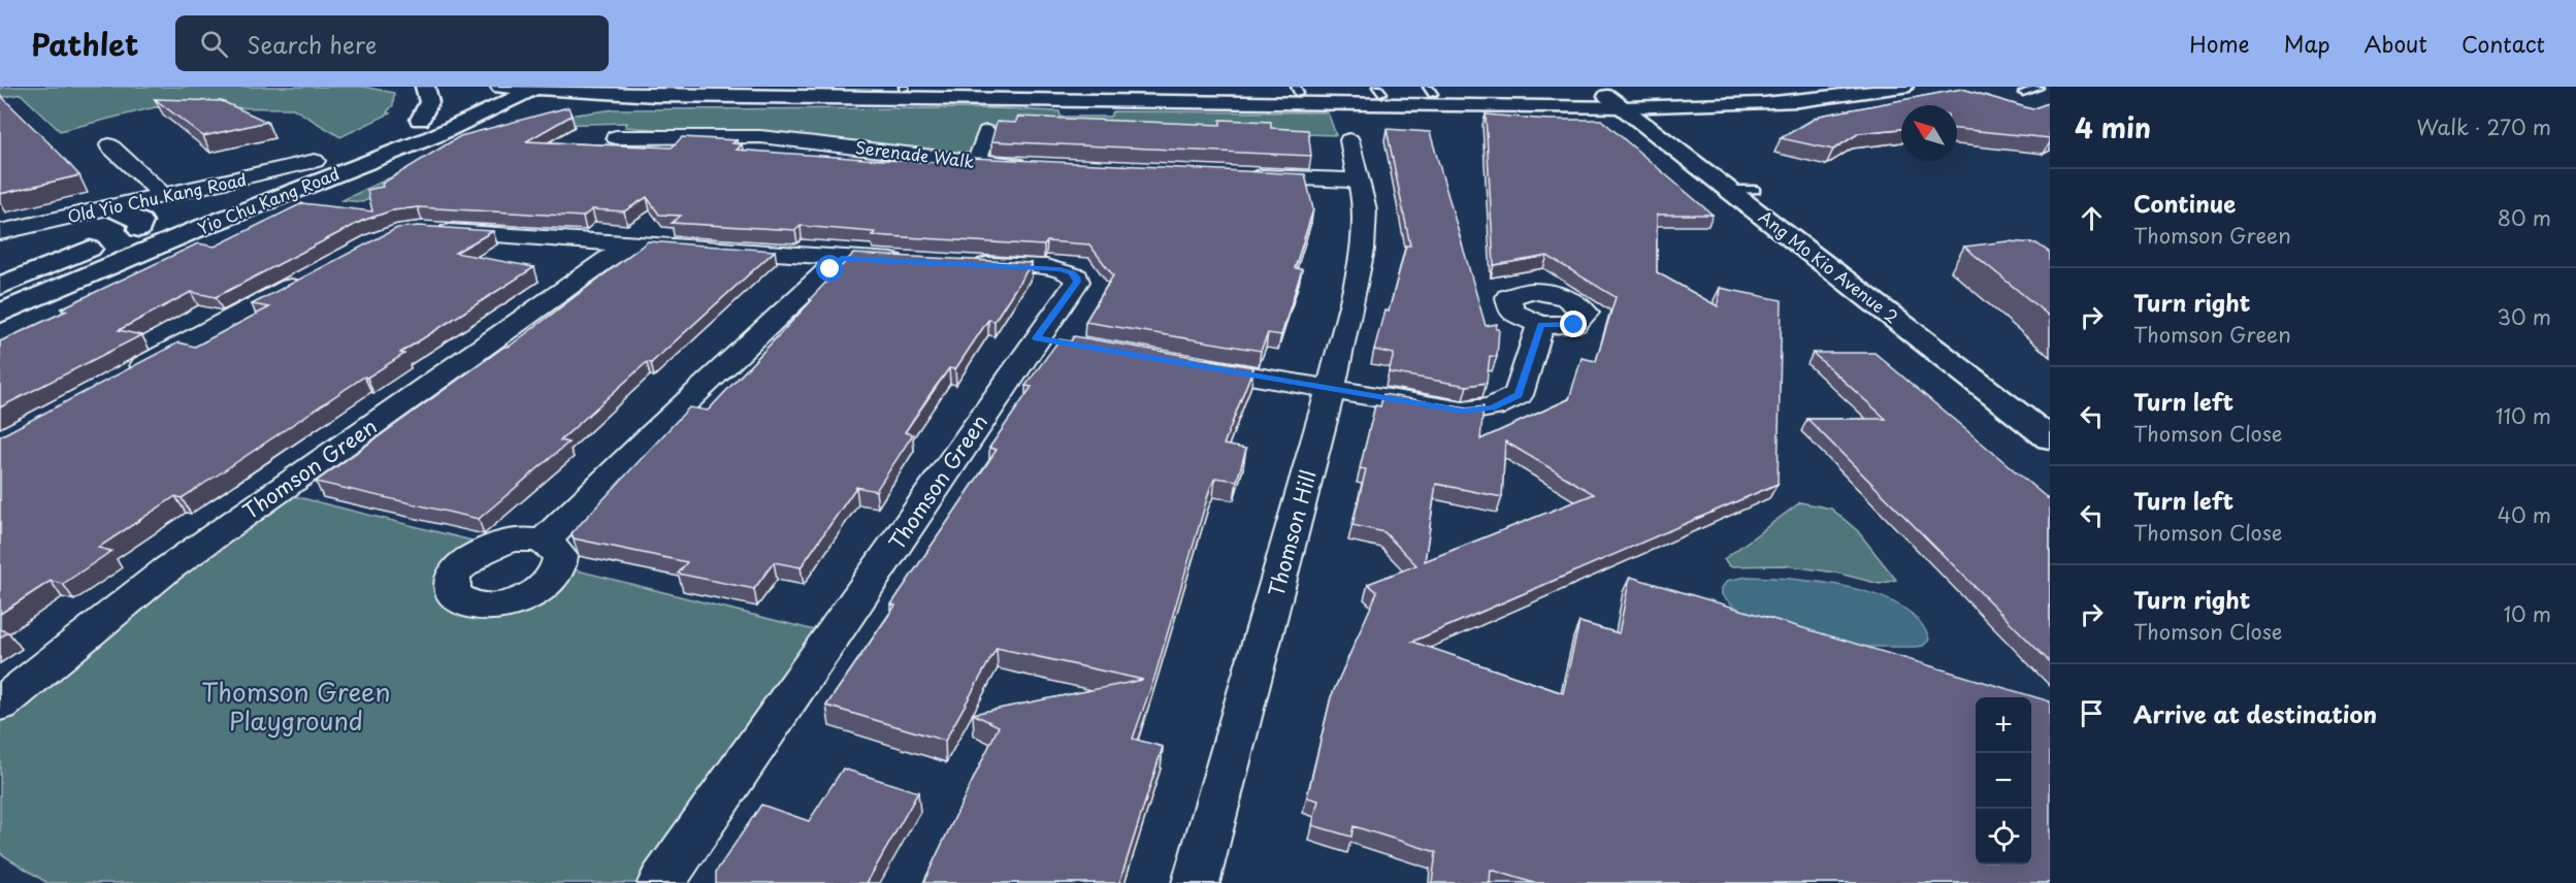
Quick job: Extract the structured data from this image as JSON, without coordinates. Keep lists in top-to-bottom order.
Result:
{
  "streets": {
    "main road": ["Yio Chu Kang Road", "Ang Mo Kio Avenue 2"],
    "street": [
      "Serenade Walk",
      "Old Yio Chu Kang Road",
      "Thomson Green",
      "Thomson Hill"
    ]
  },
  "crossings": [
    ["Old Yio Chu Kang Road", "Yio Chu Kang Road"]
  ],
  "parks": ["Thomson Green Playground"],
  "north": "top left",
  "page": {
    "header": "Pathlet",
    "search": "Search here",
    "nav": [
      "Home",
      "Map",
      "About",
      "Contact"
    ],
    "heading": ["4 min", "Walk · 270 m"],
    "list": [
      ["Continue", "Thomson Green", "80 m"],
      ["Turn right", "Thomson Green", "30 m"],
      ["Turn left", "Thomson Close", "110 m"],
      ["Turn left", "Thomson Close", "40 m"],
      ["Turn right", "Thomson Close", "10 m"],
      "Arrive at destination"
    ],
    "map_buttons": ["+", "−"]
  }
}
